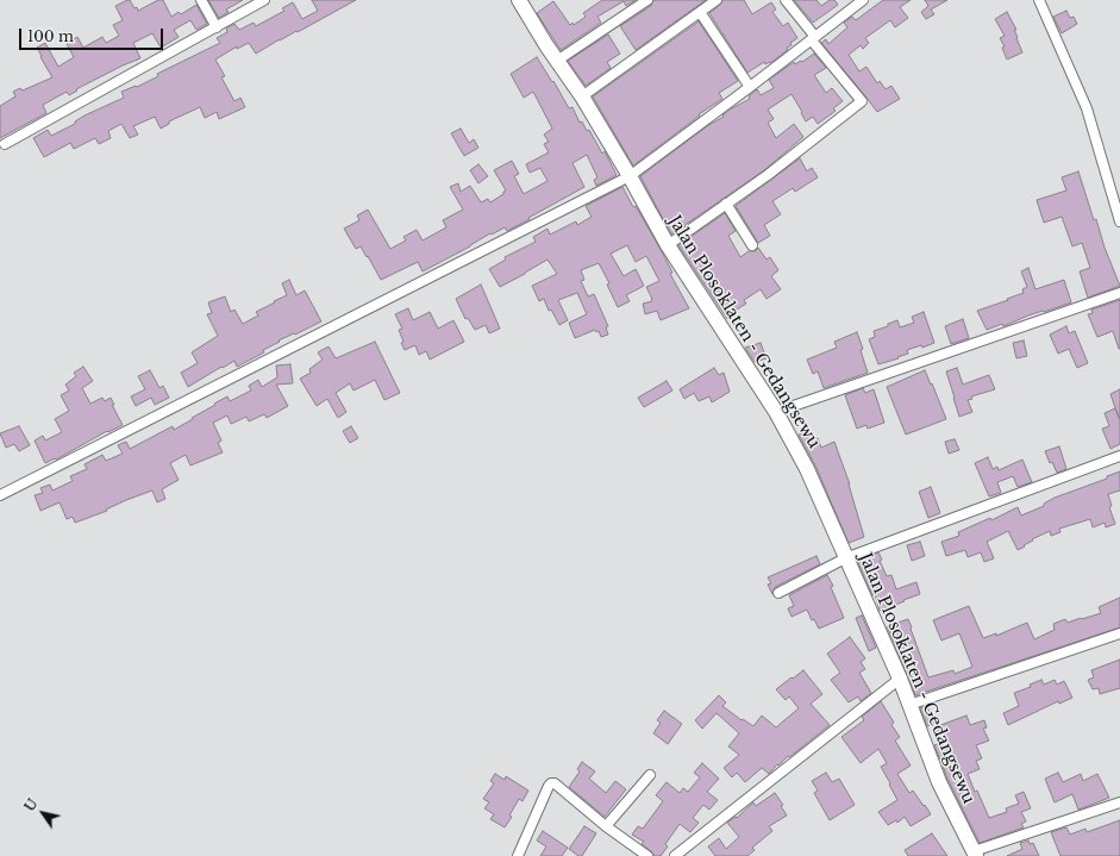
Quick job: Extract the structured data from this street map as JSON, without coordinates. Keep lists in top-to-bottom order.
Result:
{
  "streets": {
    "main road": ["Jalan Plosoklaten - Gedangsewu"]
  },
  "scale_bar": "100 m",
  "north": "top left"
}
